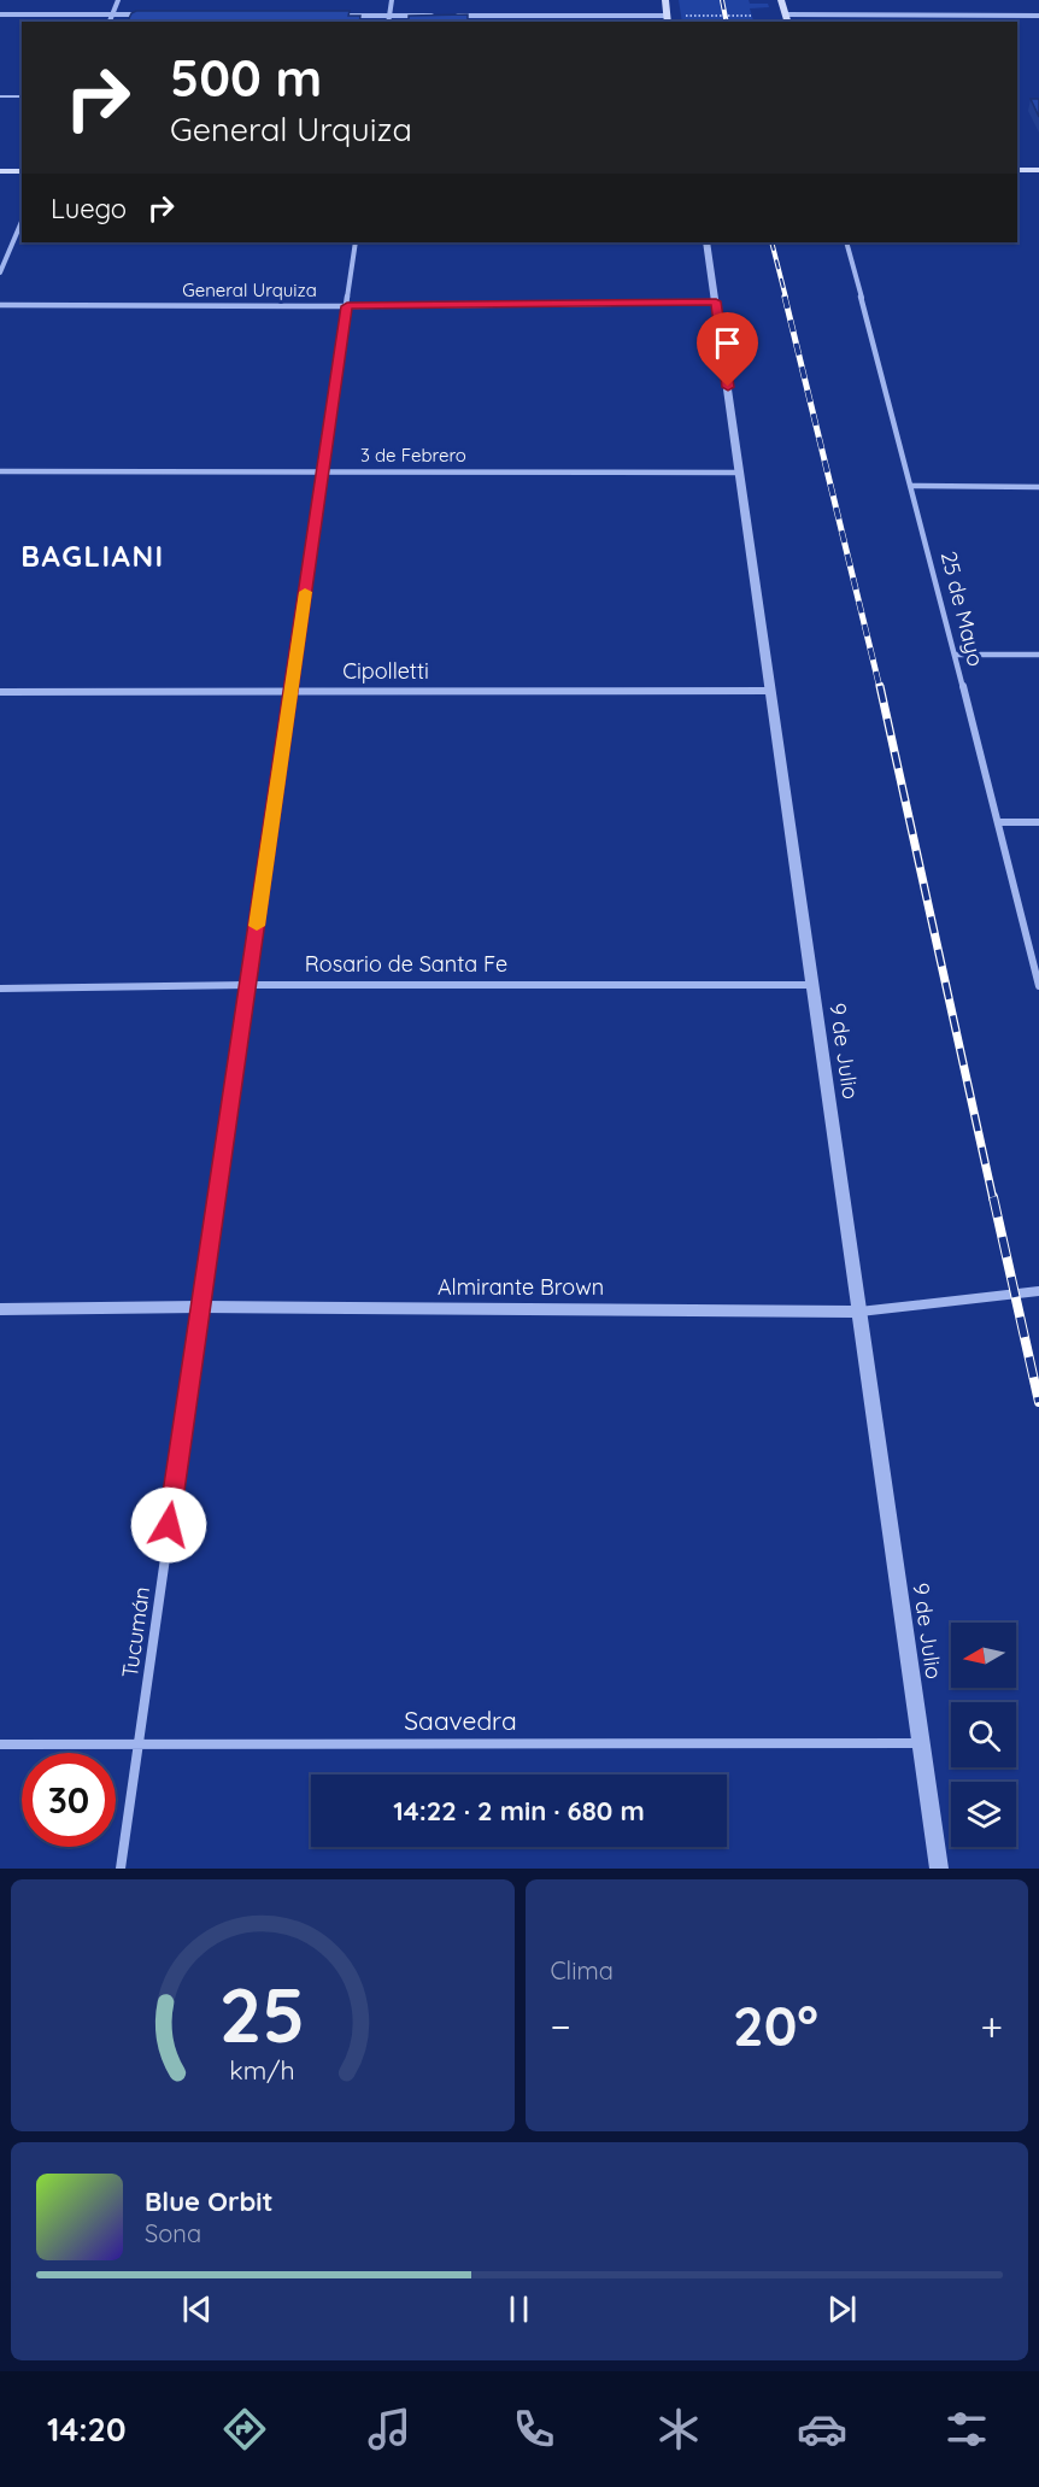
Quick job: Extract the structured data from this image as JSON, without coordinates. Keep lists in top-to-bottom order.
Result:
{
  "streets": {
    "street": [
      "General Urquiza",
      "3 de Febrero",
      "25 de Mayo",
      "Cipolletti",
      "Rosario de Santa Fe",
      "9 de Julio",
      "Almirante Brown",
      "Tucumán",
      "Saavedra"
    ]
  },
  "crossings": [
    ["General Urquiza", "9 de Julio"],
    ["General Urquiza", "Tucumán"],
    ["3 de Febrero", "9 de Julio"],
    ["3 de Febrero", "Tucumán"],
    ["Cipolletti", "9 de Julio"],
    ["Cipolletti", "Tucumán"],
    ["Rosario de Santa Fe", "9 de Julio"],
    ["Rosario de Santa Fe", "Tucumán"],
    ["9 de Julio", "Almirante Brown"],
    ["9 de Julio", "Saavedra"],
    ["Almirante Brown", "Tucumán"],
    ["Tucumán", "Saavedra"]
  ],
  "districts": ["BAGLIANI"],
  "north": "left",
  "page": {
    "turn": ["500 m", "General Urquiza"],
    "then": "Luego",
    "limit": "30",
    "trip": "14:22 · 2 min · 680 m",
    "tile": "Clima",
    "heat": ["−", "20°", "+"],
    "song": ["Blue Orbit", "Sona"],
    "tabs": "14:20",
    "gauge": ["25", "km/h"]
  }
}
